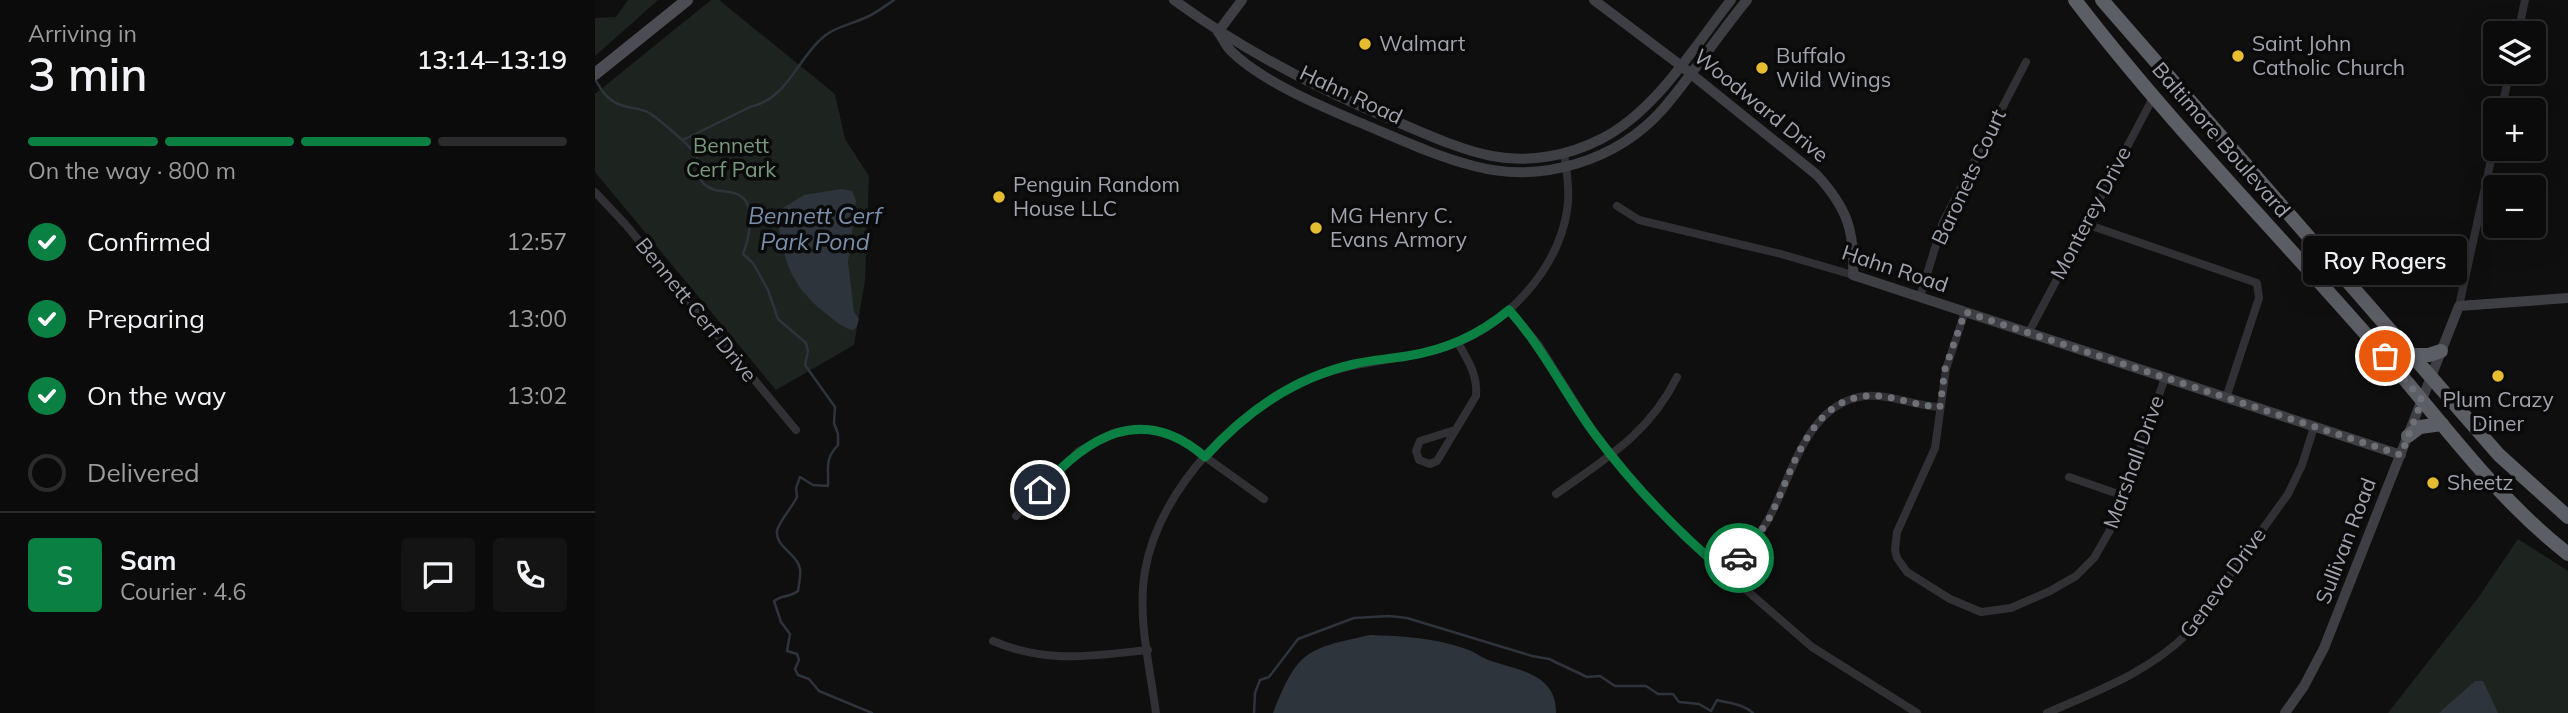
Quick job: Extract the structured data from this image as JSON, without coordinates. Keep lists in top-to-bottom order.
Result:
{
  "streets": {
    "highway": ["Baltimore Boulevard"],
    "street": [
      "Hahn Road",
      "Woodward Drive",
      "Baronets Court",
      "Monterey Drive",
      "Bennett Cerf Drive",
      "Marshall Drive",
      "Sullivan Road",
      "Geneva Drive"
    ]
  },
  "crossings": [
    ["Hahn Road", "Woodward Drive"],
    ["Hahn Road", "Baronets Court"],
    ["Hahn Road", "Monterey Drive"],
    ["Hahn Road", "Marshall Drive"],
    ["Hahn Road", "Sullivan Road"],
    ["Hahn Road", "Geneva Drive"],
    ["Baltimore Boulevard", "Monterey Drive"],
    ["Baltimore Boulevard", "Sullivan Road"]
  ],
  "water": ["Bennett Cerf Park Pond"],
  "parks": ["Bennett Cerf Park"],
  "places": [
    "Walmart",
    "Saint John Catholic Church",
    "Buffalo Wild Wings",
    "Penguin Random House LLC",
    "MG Henry C. Evans Armory",
    "Roy Rogers",
    "Plum Crazy Diner",
    "Sheetz"
  ],
  "page": {
    "heading": ["3 min", "Arriving in", "13:14–13:19"],
    "panel": ["Sam", "Courier · 4.6"],
    "map_buttons": ["+", "−"],
    "bar": "On the way · 800 m",
    "list": [
      ["Confirmed", "12:57"],
      ["Preparing", "13:00"],
      ["On the way", "13:02"],
      "Delivered"
    ],
    "bubble": "Roy Rogers",
    "round": "S"
  }
}
